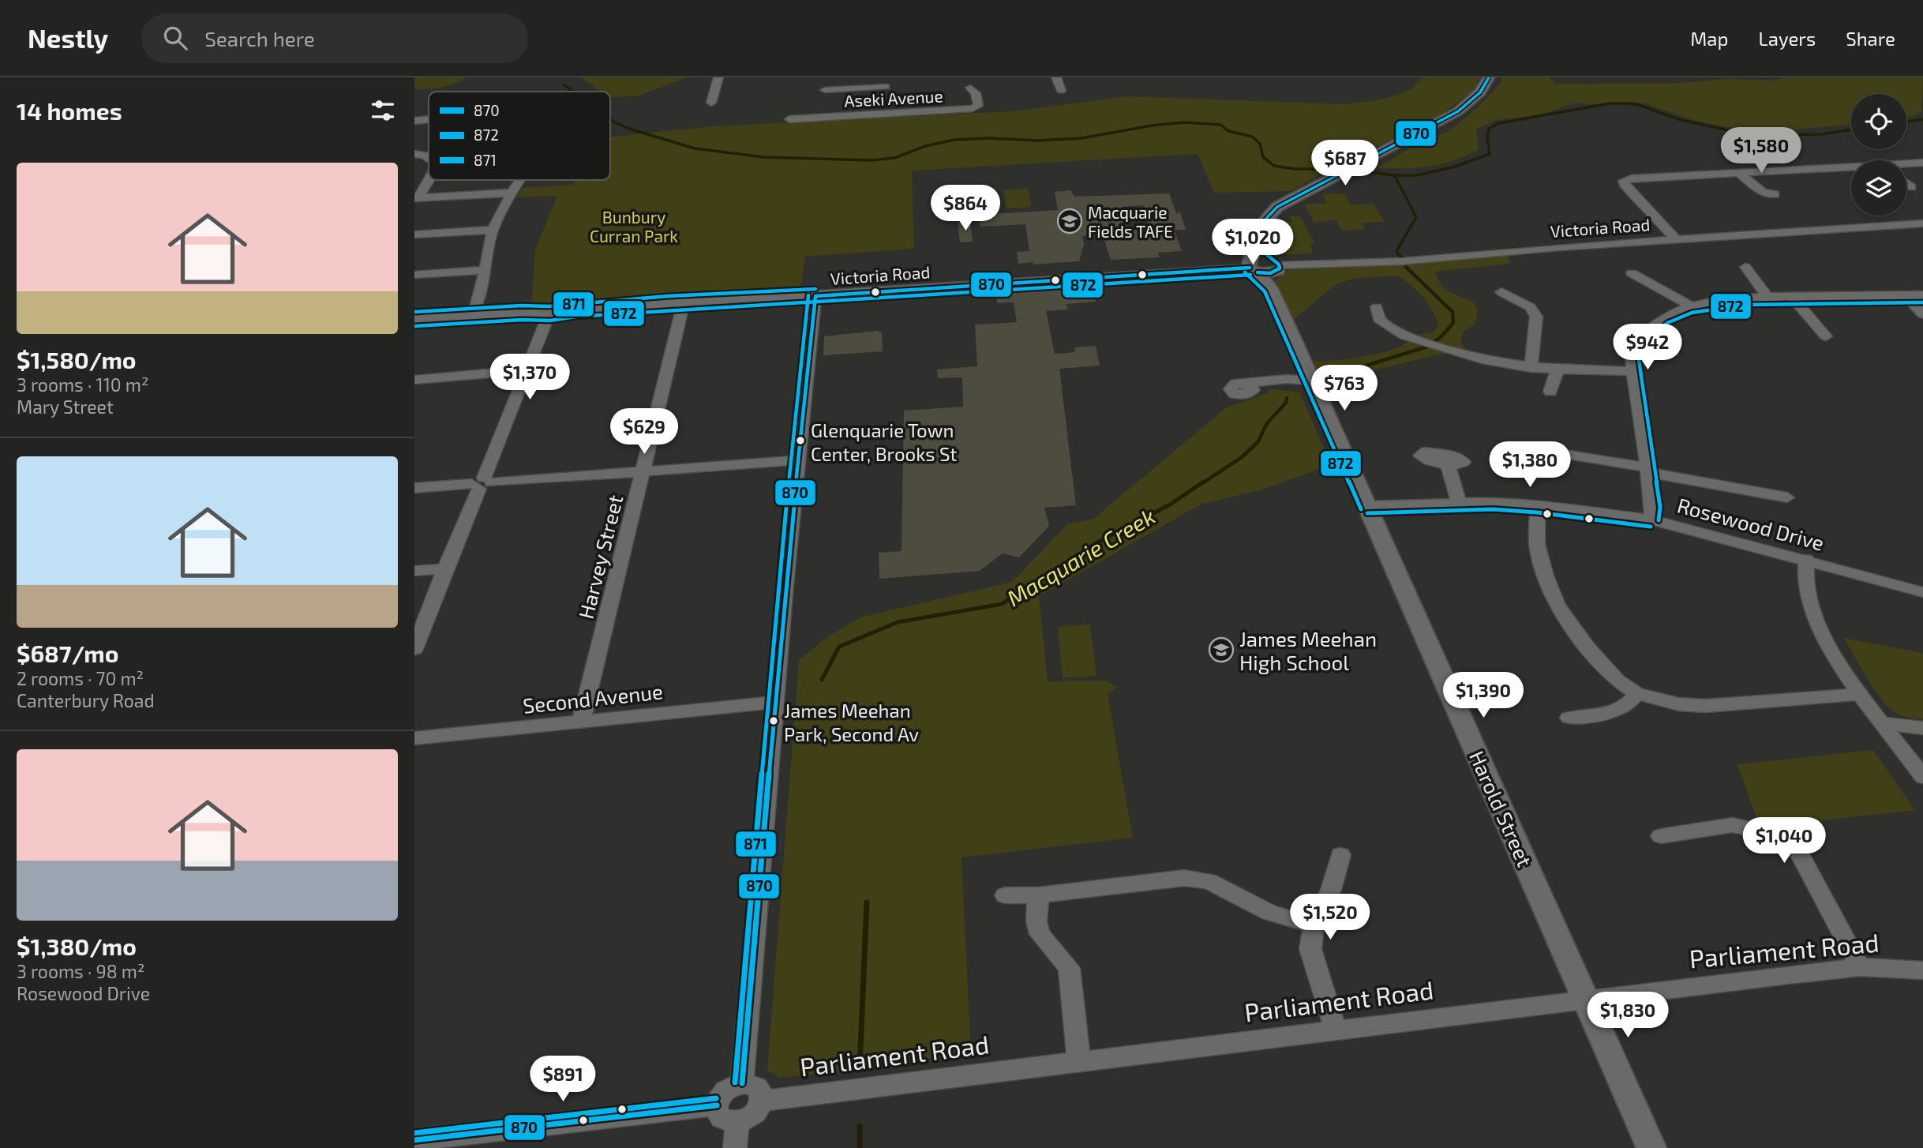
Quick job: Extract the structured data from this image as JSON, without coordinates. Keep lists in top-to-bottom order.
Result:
{
  "streets": {
    "main road": ["Harold Street"],
    "street": [
      "Aseki Avenue",
      "Victoria Road",
      "Rosewood Drive",
      "Harvey Street",
      "Second Avenue",
      "Parliament Road"
    ]
  },
  "crossings": [
    ["Victoria Road", "Harvey Street"],
    ["Victoria Road", "Harold Street"],
    ["Rosewood Drive", "Harold Street"],
    ["Harvey Street", "Second Avenue"],
    ["Harold Street", "Parliament Road"]
  ],
  "water": ["Macquarie Creek"],
  "parks": ["Bunbury Curran Park"],
  "places": {
    "school or university": ["Macquarie Fields TAFE", "James Meehan High School"],
    "other": ["Glenquarie Town Center, Brooks St", "James Meehan Park, Second Av"]
  },
  "lines": ["transit line 870", "transit line 872", "transit line 871"],
  "legend": ["870", "872", "871"],
  "page": {
    "header": "Nestly",
    "search": "Search here",
    "nav": ["Map", "Layers", "Share"],
    "heading": "14 homes",
    "price": [
      "$1,580",
      "$687",
      "$864",
      "$1,020",
      "$942",
      "$1,370",
      "$763",
      "$629",
      "$1,380",
      "$1,390",
      "$1,040",
      "$1,520",
      "$1,830",
      "$891"
    ],
    "list": [
      {
        "name": "$1,580/mo",
        "note": "3 rooms · 110 m² · Mary Street"
      },
      {
        "name": "$687/mo",
        "note": "2 rooms · 70 m² · Canterbury Road"
      },
      {
        "name": "$1,380/mo",
        "note": "3 rooms · 98 m² · Rosewood Drive"
      }
    ]
  }
}
